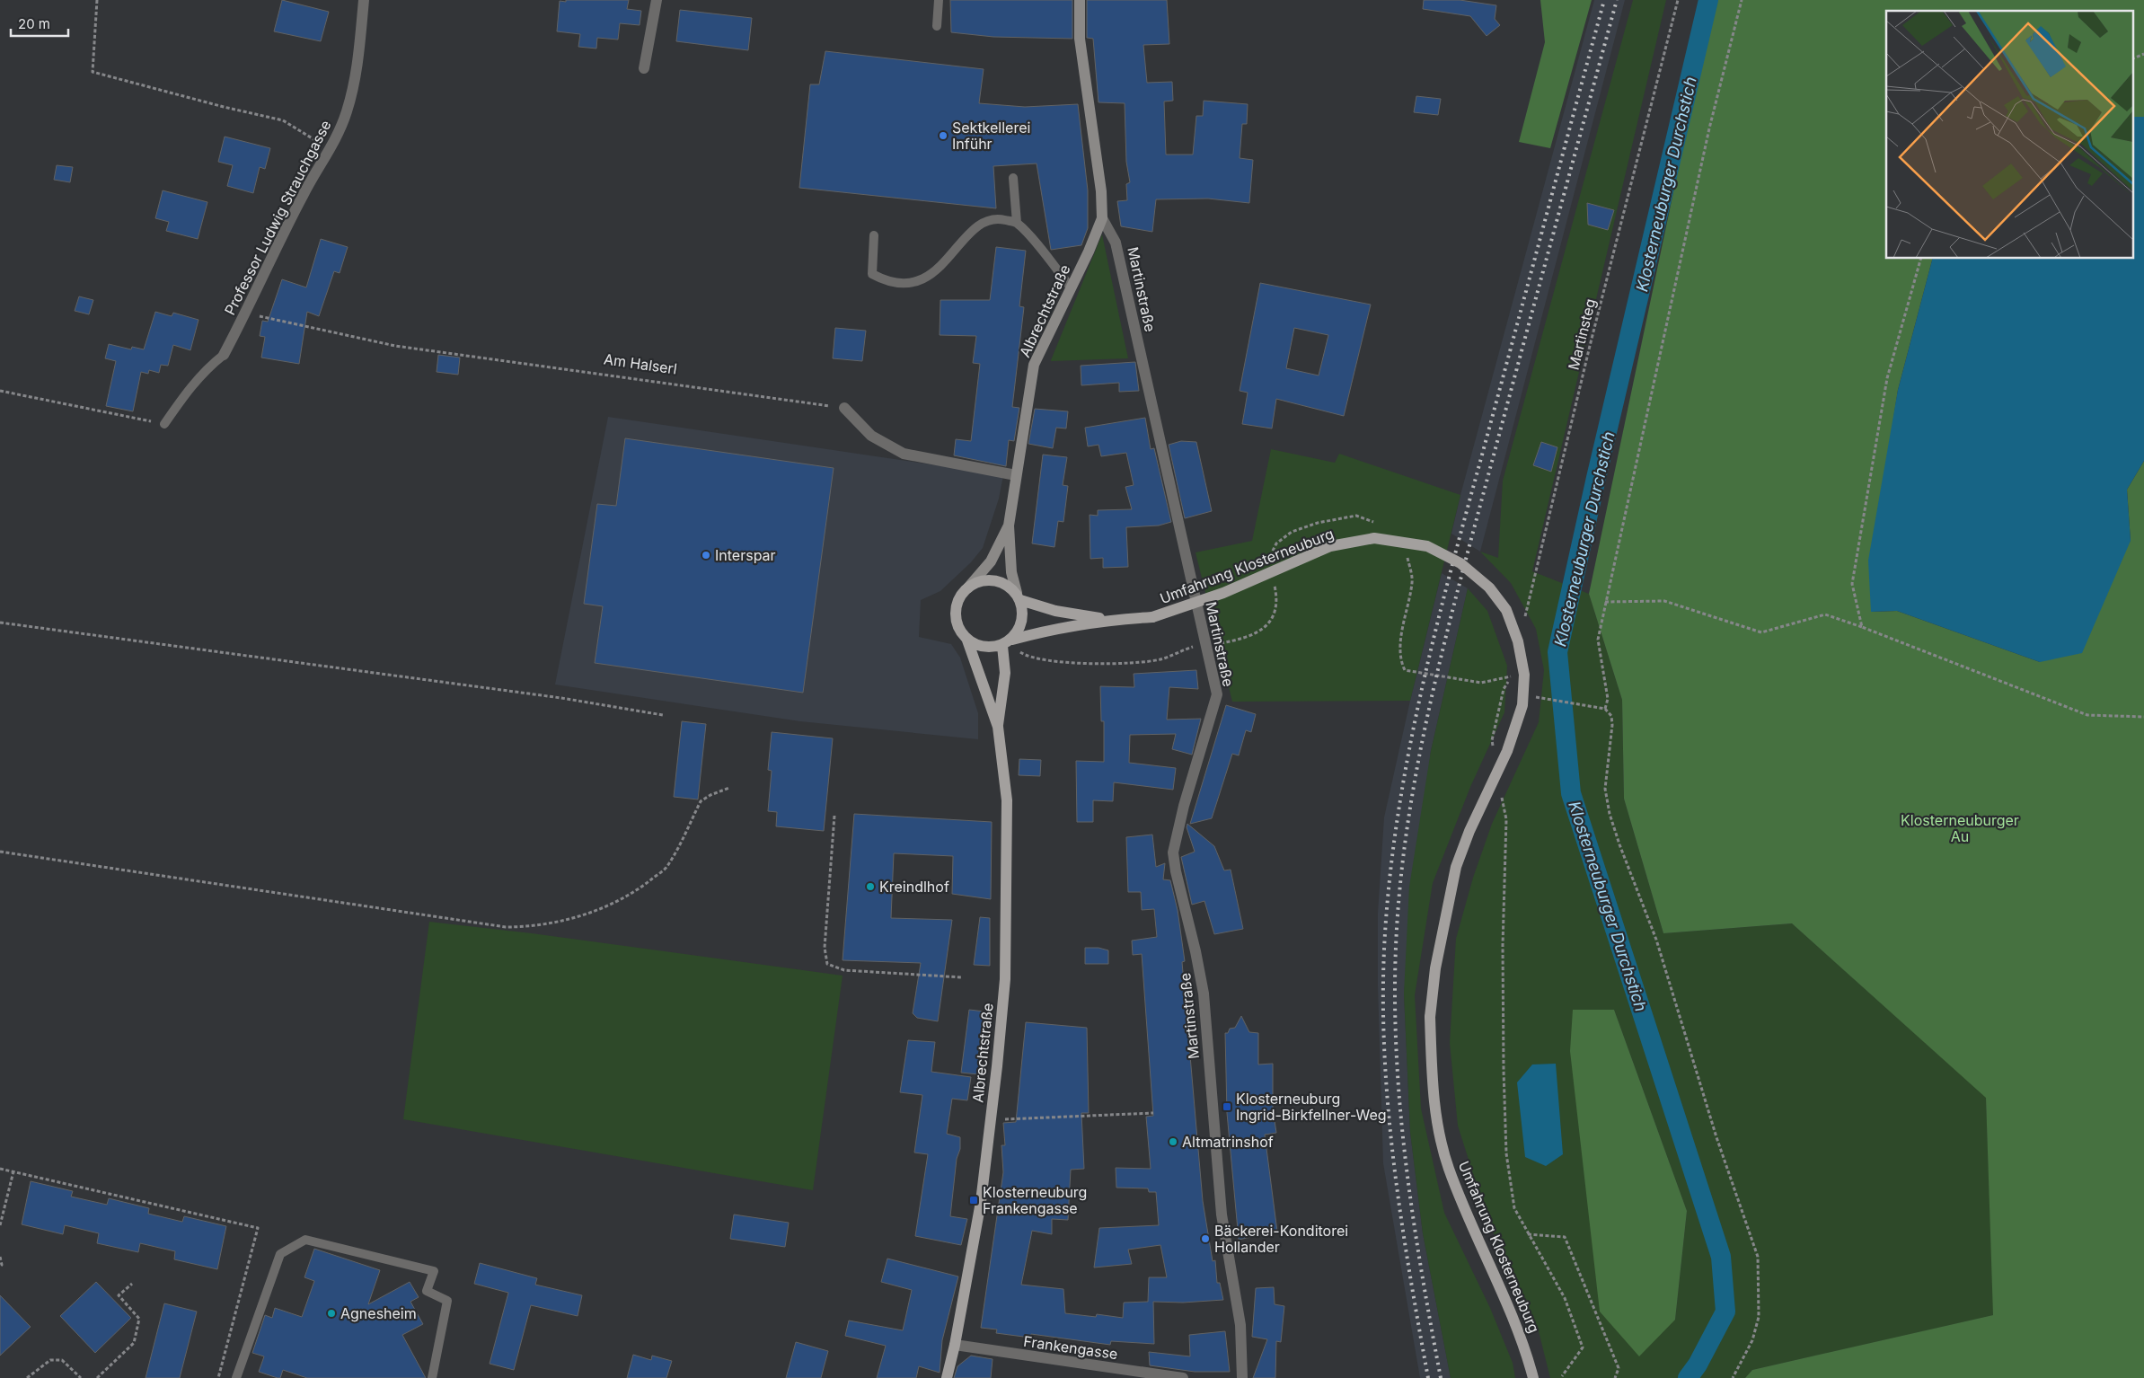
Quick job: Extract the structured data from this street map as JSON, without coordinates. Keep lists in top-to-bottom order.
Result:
{
  "streets": {
    "main road": ["Martinstraße", "Albrechtstraße", "Umfahrung Klosterneuburg"],
    "street": ["Professor Ludwig Strauchgasse", "Frankengasse"],
    "path": ["Martinsteg", "Am Halserl"]
  },
  "crossings": [
    ["Professor Ludwig Strauchgasse", "Am Halserl"],
    ["Martinstraße", "Albrechtstraße"],
    ["Albrechtstraße", "Umfahrung Klosterneuburg"],
    ["Albrechtstraße", "Frankengasse"]
  ],
  "water": ["Klosterneuburger Durchstich"],
  "parks": ["Klosterneuburger Au"],
  "places": {
    "other": [
      "Sektkellerei Inführ",
      "Interspar",
      "Kreindlhof",
      "Altmatrinshof",
      "Bäckerei-Konditorei Hollander",
      "Agnesheim"
    ],
    "transit": ["Klosterneuburg Ingrid-Birkfellner-Weg", "Klosterneuburg Frankengasse"]
  },
  "scale_bar": "20 m"
}
